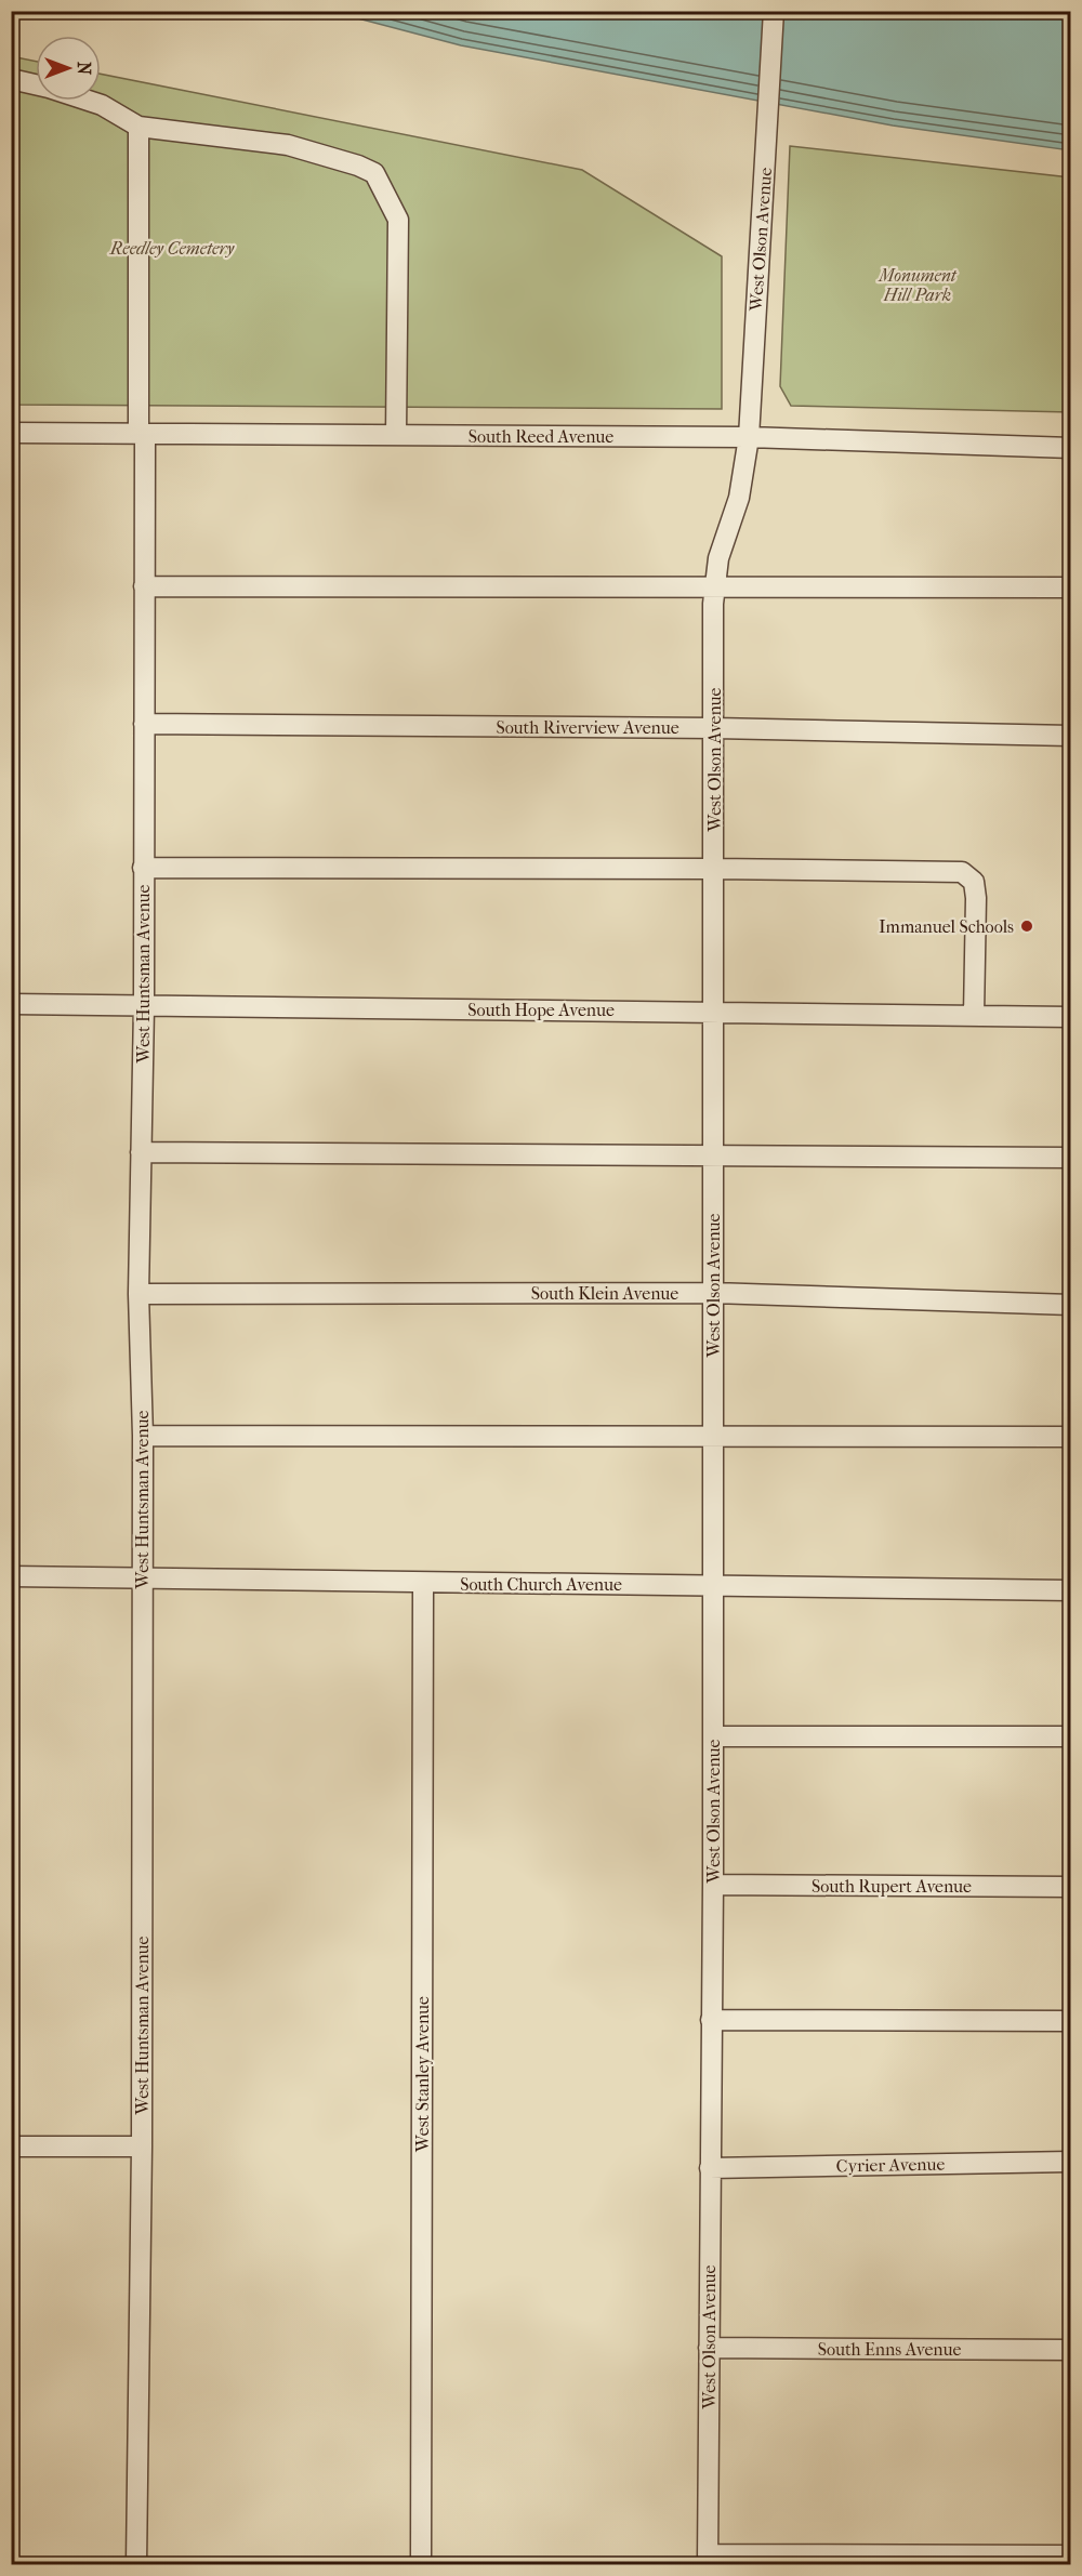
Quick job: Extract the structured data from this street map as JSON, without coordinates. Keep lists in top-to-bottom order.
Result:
{
  "streets": {
    "street": [
      "West Olson Avenue",
      "South Reed Avenue",
      "South Riverview Avenue",
      "West Huntsman Avenue",
      "South Hope Avenue",
      "South Klein Avenue",
      "South Church Avenue",
      "South Rupert Avenue",
      "West Stanley Avenue",
      "Cyrier Avenue",
      "South Enns Avenue"
    ]
  },
  "crossings": [
    ["West Olson Avenue", "South Reed Avenue"],
    ["West Olson Avenue", "South Riverview Avenue"],
    ["West Olson Avenue", "South Hope Avenue"],
    ["West Olson Avenue", "South Klein Avenue"],
    ["West Olson Avenue", "South Church Avenue"],
    ["West Olson Avenue", "South Rupert Avenue"],
    ["West Olson Avenue", "Cyrier Avenue"],
    ["West Olson Avenue", "South Enns Avenue"],
    ["South Reed Avenue", "West Huntsman Avenue"],
    ["South Riverview Avenue", "West Huntsman Avenue"],
    ["West Huntsman Avenue", "South Hope Avenue"],
    ["West Huntsman Avenue", "South Klein Avenue"],
    ["West Huntsman Avenue", "South Church Avenue"],
    ["South Church Avenue", "West Stanley Avenue"]
  ],
  "parks": ["Reedley Cemetery", "Monument Hill Park"],
  "places": ["Immanuel Schools"],
  "north": "right"
}
